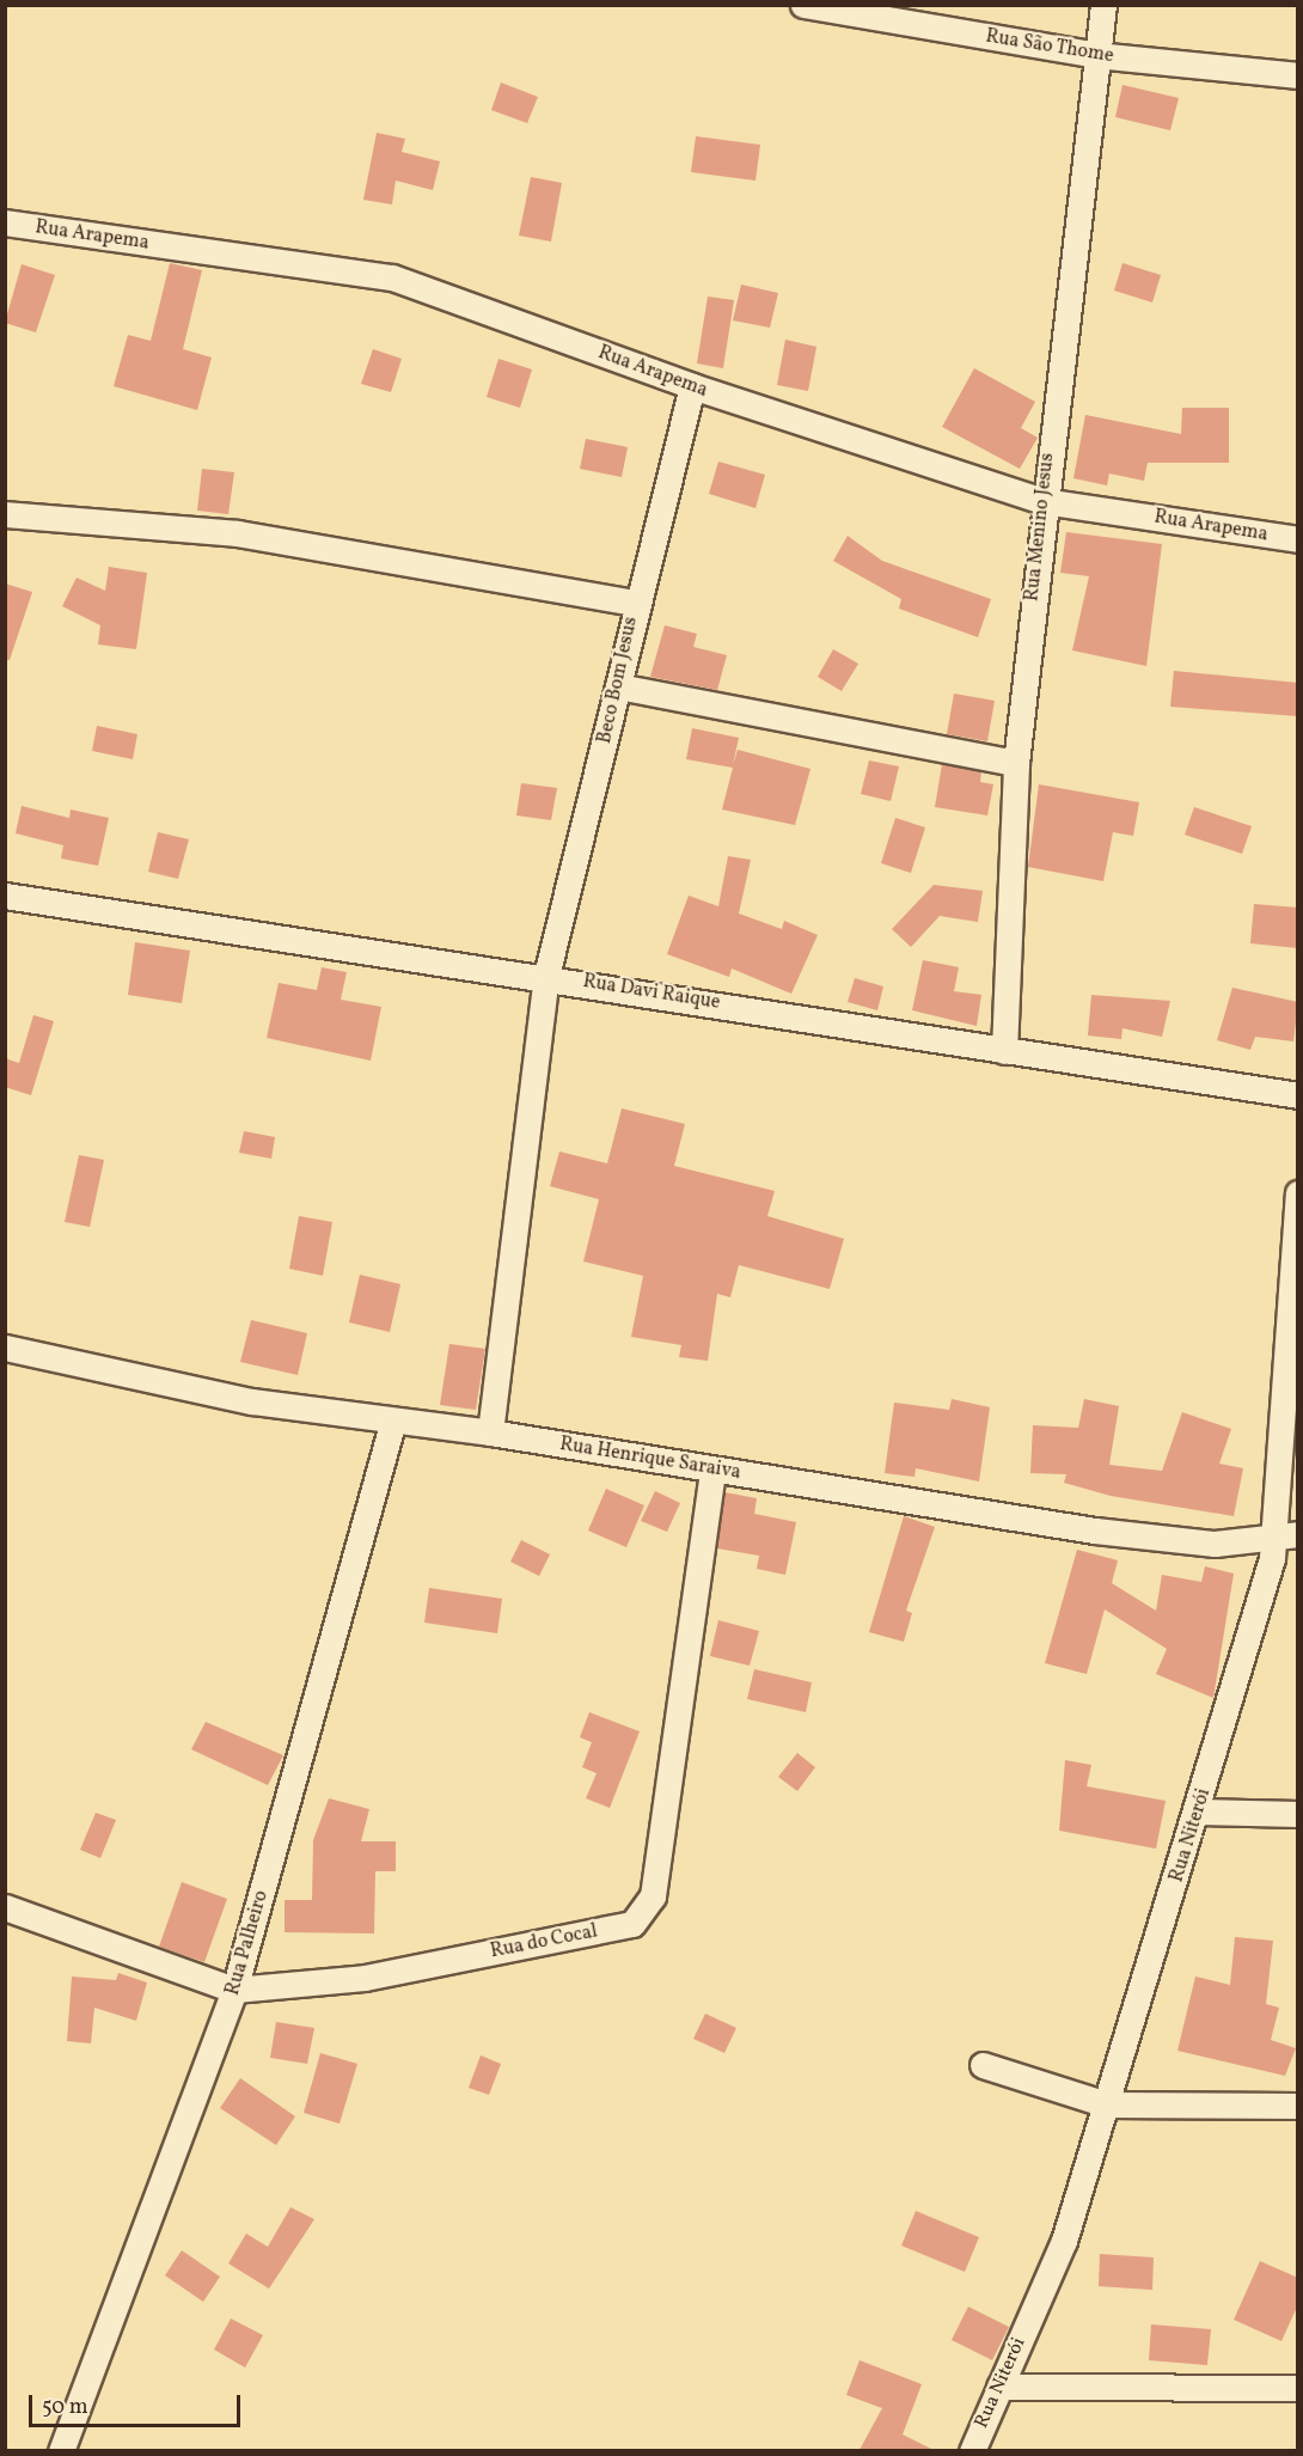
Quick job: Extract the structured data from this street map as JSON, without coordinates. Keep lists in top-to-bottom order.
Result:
{
  "streets": {
    "street": [
      "Rua São Thome",
      "Rua Arapema",
      "Rua Menino Jesus",
      "Beco Bom Jesus",
      "Rua Davi Raique",
      "Rua Henrique Saraiva",
      "Rua Niterói",
      "Rua do Cocal",
      "Rua Palheiro"
    ]
  },
  "crossings": [
    ["Rua São Thome", "Rua Menino Jesus"],
    ["Rua Arapema", "Rua Menino Jesus"],
    ["Rua Arapema", "Beco Bom Jesus"],
    ["Rua Menino Jesus", "Rua Davi Raique"],
    ["Beco Bom Jesus", "Rua Davi Raique"],
    ["Beco Bom Jesus", "Rua Henrique Saraiva"],
    ["Rua Henrique Saraiva", "Rua Niterói"],
    ["Rua Henrique Saraiva", "Rua do Cocal"],
    ["Rua Henrique Saraiva", "Rua Palheiro"],
    ["Rua do Cocal", "Rua Palheiro"]
  ],
  "scale_bar": "50 m"
}
